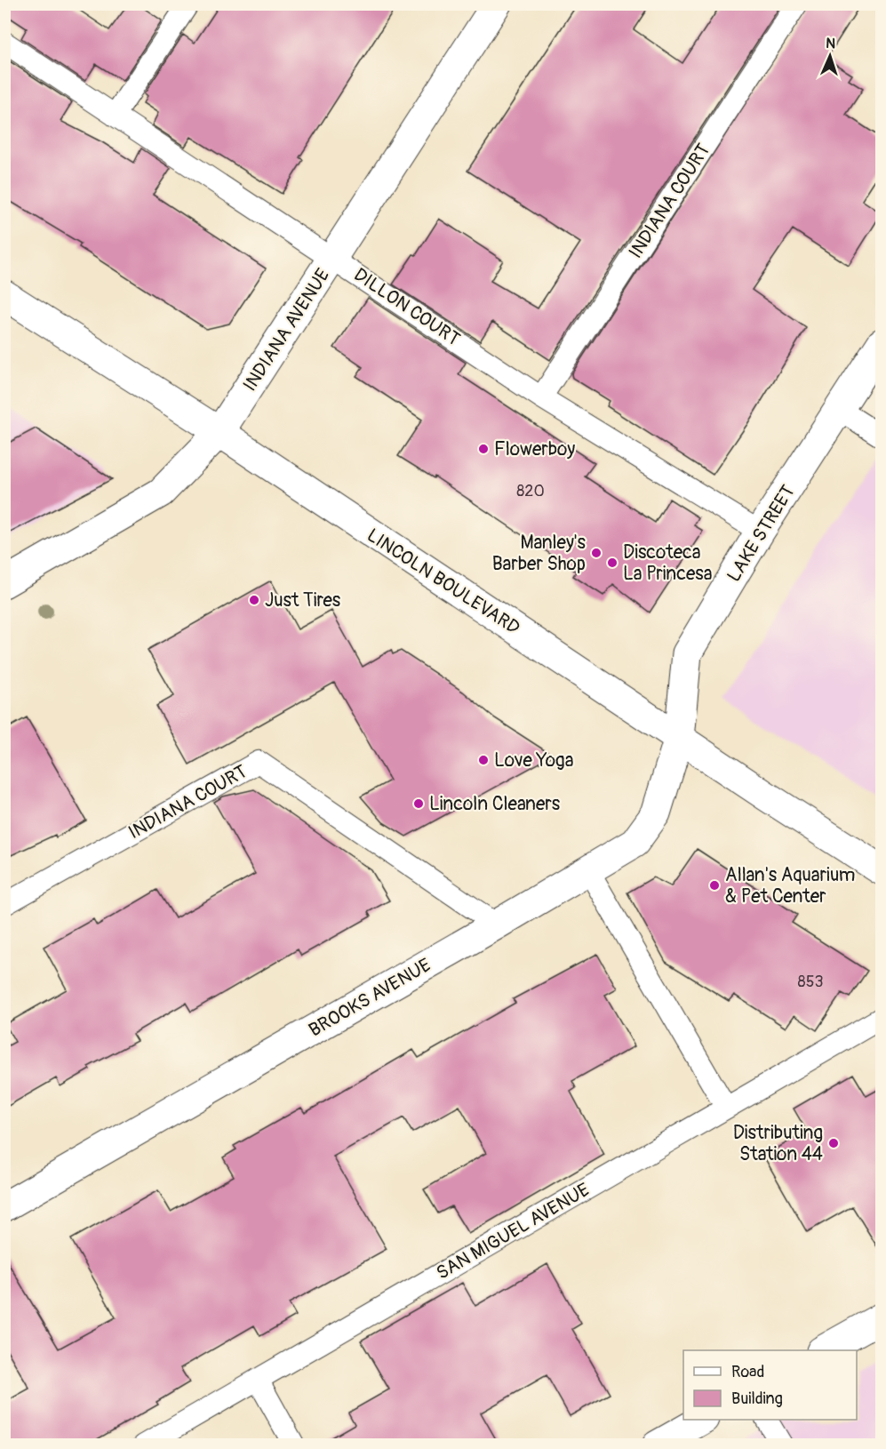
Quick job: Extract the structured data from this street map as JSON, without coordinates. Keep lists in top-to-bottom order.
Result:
{
  "streets": {
    "main road": [
      "INDIANA AVENUE",
      "LAKE STREET",
      "LINCOLN BOULEVARD",
      "BROOKS AVENUE"
    ],
    "lane": ["INDIANA COURT", "DILLON COURT", "SAN MIGUEL AVENUE"]
  },
  "crossings": [
    ["INDIANA COURT", "DILLON COURT"],
    ["INDIANA COURT", "BROOKS AVENUE"],
    ["DILLON COURT", "INDIANA AVENUE"],
    ["DILLON COURT", "LAKE STREET"],
    ["INDIANA AVENUE", "LINCOLN BOULEVARD"],
    ["LAKE STREET", "LINCOLN BOULEVARD"],
    ["LAKE STREET", "BROOKS AVENUE"],
    ["LINCOLN BOULEVARD", "BROOKS AVENUE"]
  ],
  "places": [
    "Flowerboy",
    "Manley's Barber Shop",
    "Discoteca La Princesa",
    "Just Tires",
    "Love Yoga",
    "Lincoln Cleaners",
    "Allan's Aquarium & Pet Center",
    "Distributing Station 44"
  ],
  "house_numbers": ["820", "853"],
  "legend": ["Road", "Building"],
  "north": "top"
}
